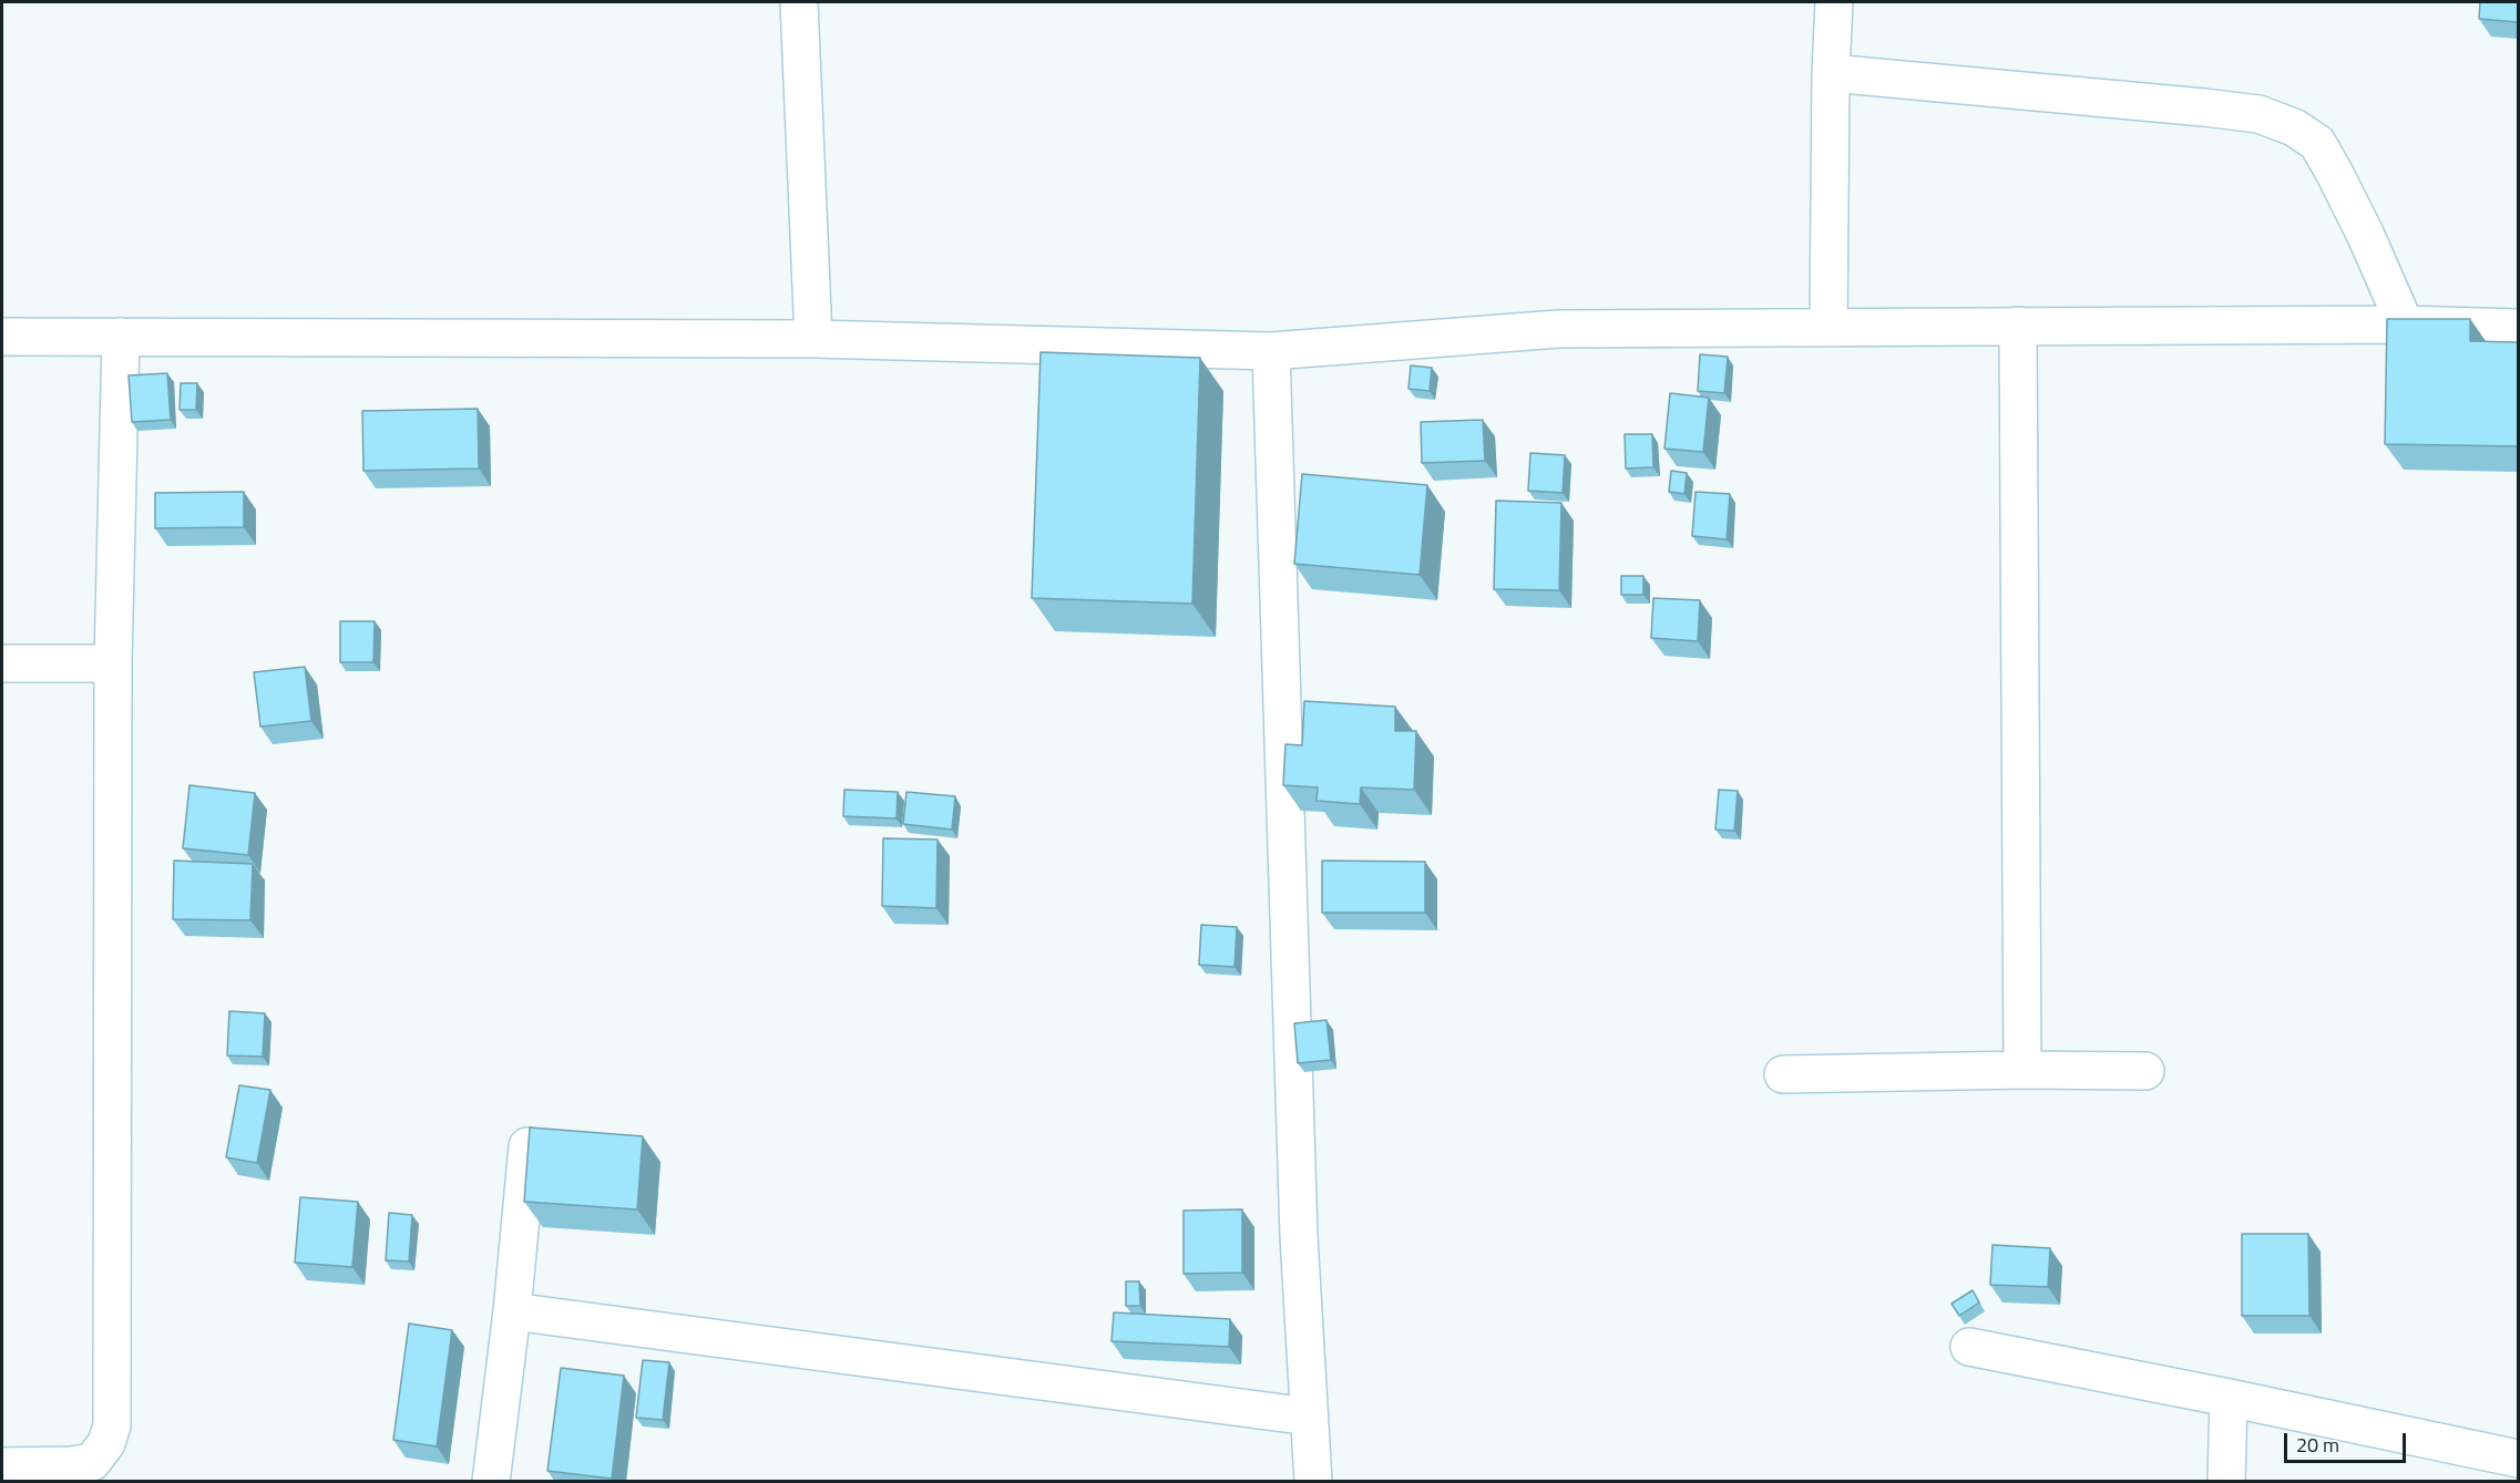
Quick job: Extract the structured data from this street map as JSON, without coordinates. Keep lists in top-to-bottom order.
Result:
{
  "scale_bar": "20 m"
}
